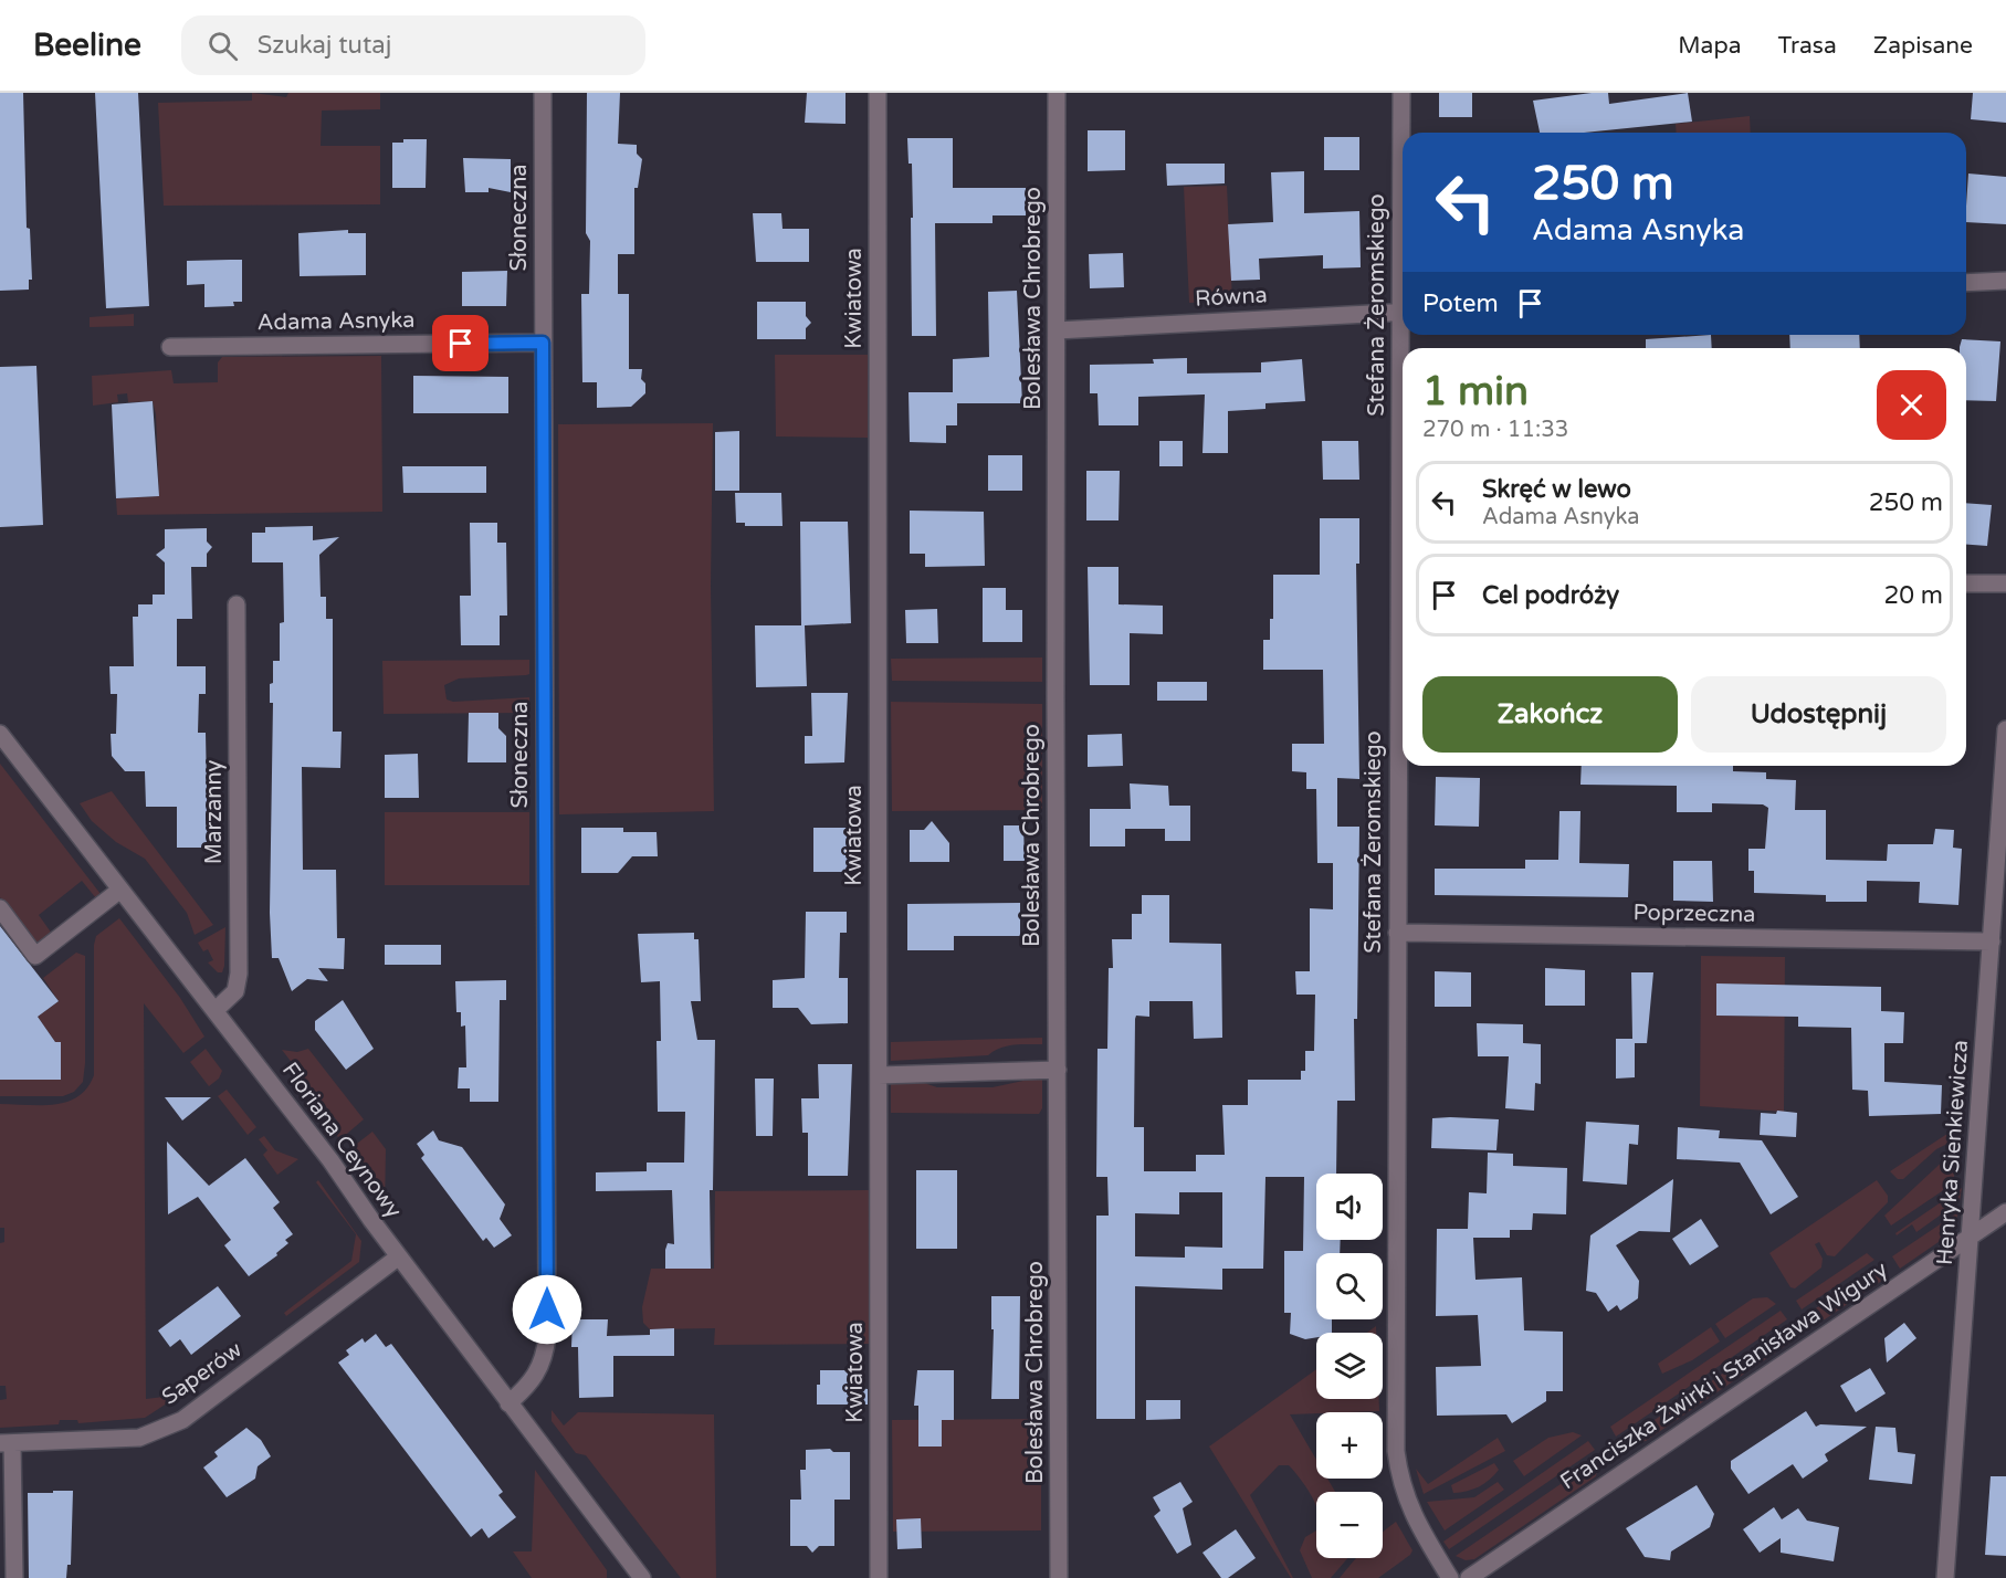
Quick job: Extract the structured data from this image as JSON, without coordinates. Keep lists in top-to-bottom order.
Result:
{
  "streets": {
    "street": [
      "Słoneczna",
      "Równa",
      "Kwiatowa",
      "Bolesława Chrobrego",
      "Stefana Żeromskiego",
      "Adama Asnyka",
      "Marzanny",
      "Poprzeczna",
      "Floriana Ceynowy",
      "Henryka Sienkiewicza",
      "Saperów",
      "Franciszka Żwirki i Stanisława Wigury"
    ]
  },
  "crossings": [
    ["Słoneczna", "Adama Asnyka"],
    ["Słoneczna", "Floriana Ceynowy"],
    ["Równa", "Bolesława Chrobrego"],
    ["Stefana Żeromskiego", "Poprzeczna"],
    ["Marzanny", "Floriana Ceynowy"],
    ["Poprzeczna", "Henryka Sienkiewicza"],
    ["Floriana Ceynowy", "Saperów"],
    ["Henryka Sienkiewicza", "Franciszka Żwirki i Stanisława Wigury"]
  ],
  "page": {
    "header": "Beeline",
    "search": "Szukaj tutaj",
    "nav": ["Mapa", "Trasa", "Zapisane"],
    "turn": ["250 m", "Adama Asnyka"],
    "then": "Potem",
    "heading": ["1 min", "270 m · 11:33"],
    "list": [
      {
        "name": "Skręć w lewo",
        "note": "Adama Asnyka",
        "value": "250 m"
      },
      {
        "name": "Cel podróży",
        "value": "20 m"
      }
    ],
    "buttons": ["Zakończ", "Udostępnij"],
    "map_buttons": ["+", "−"]
  }
}
